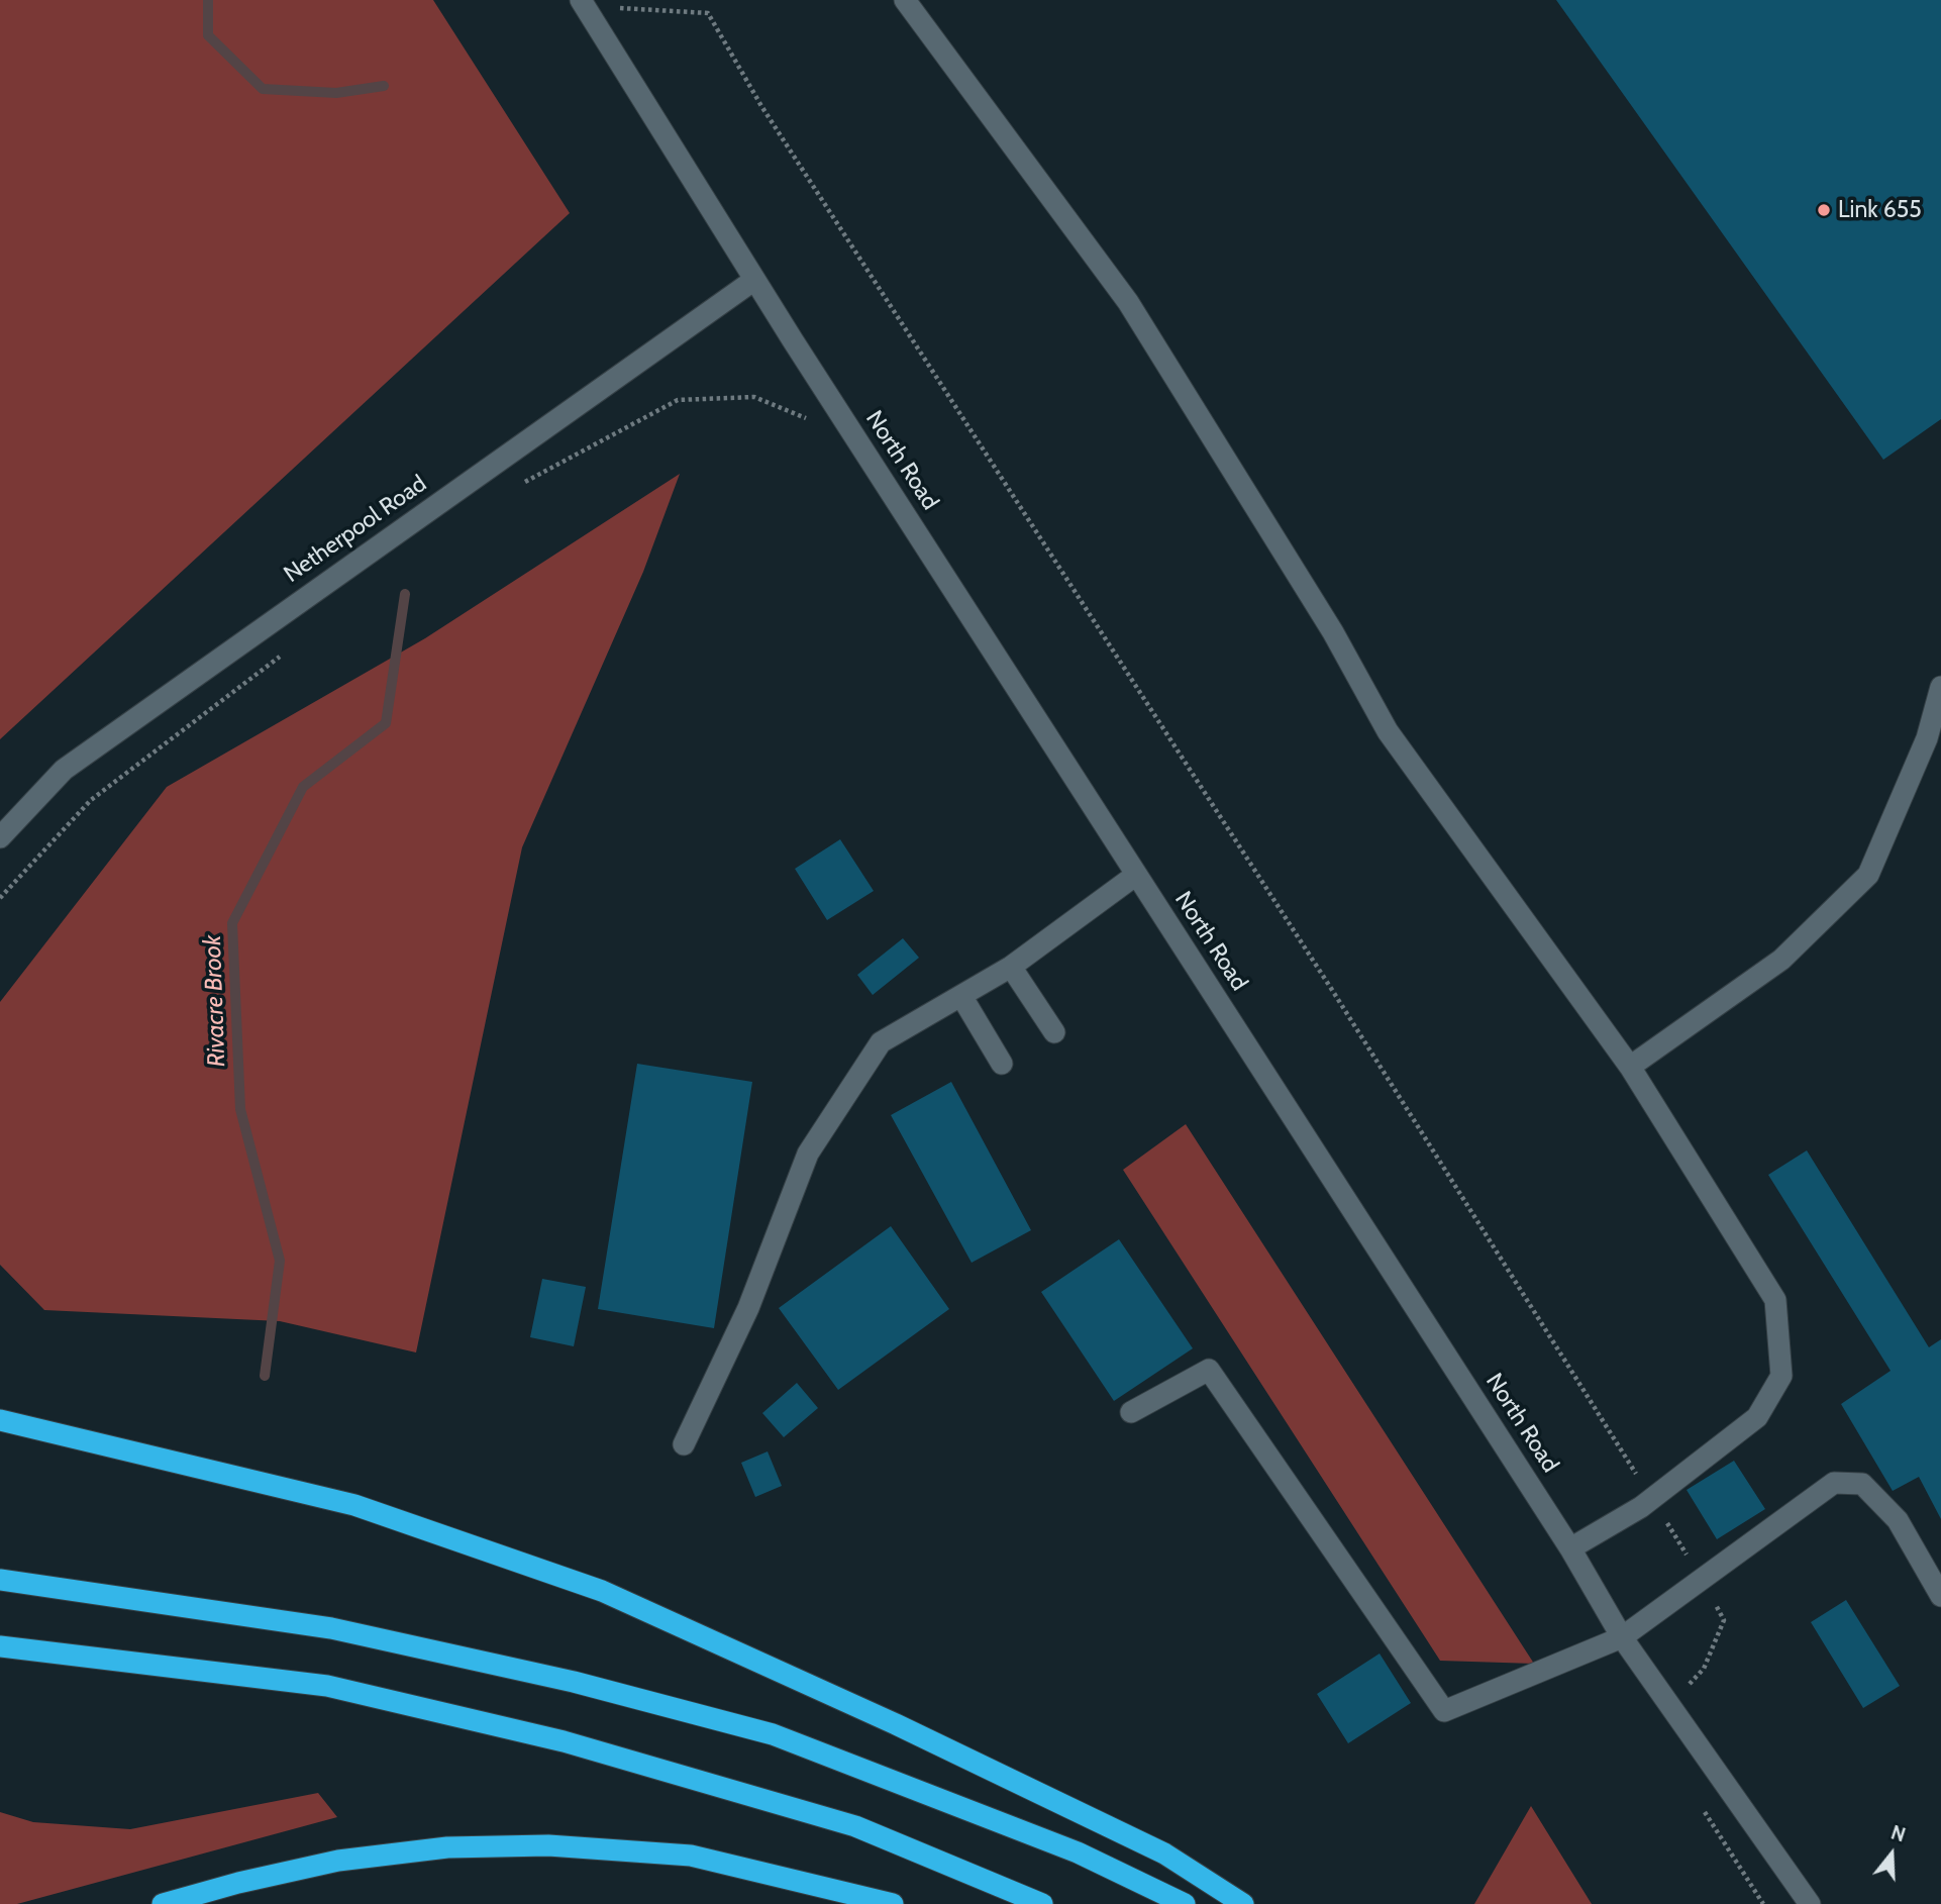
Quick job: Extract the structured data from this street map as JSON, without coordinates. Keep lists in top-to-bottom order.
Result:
{
  "streets": {
    "street": ["North Road", "Netherpool Road"]
  },
  "crossings": [
    ["North Road", "Netherpool Road"]
  ],
  "water": ["Rivacre Brook"],
  "places": ["Link 655"],
  "north": "top"
}
